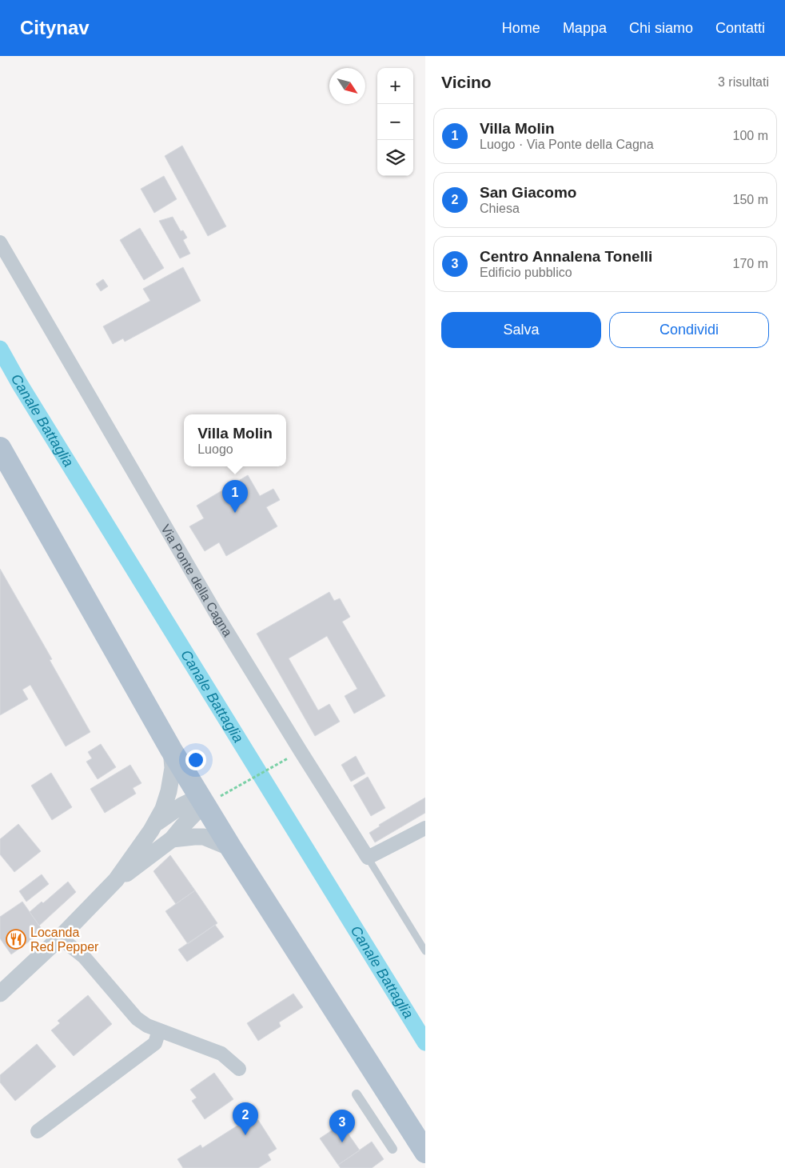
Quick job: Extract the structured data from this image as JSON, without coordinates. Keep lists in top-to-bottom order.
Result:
{
  "streets": {
    "street": ["Via Ponte della Cagna"]
  },
  "water": ["Canale Battaglia"],
  "places": {
    "restaurant": ["Locanda Red Pepper"]
  },
  "north": "bottom right",
  "page": {
    "header": "Citynav",
    "nav": [
      "Home",
      "Mappa",
      "Chi siamo",
      "Contatti"
    ],
    "heading": ["Vicino", "3 risultati"],
    "map_buttons": ["+", "−"],
    "list": [
      {
        "mark": "1",
        "name": "Villa Molin",
        "note": "Luogo · Via Ponte della Cagna",
        "value": "100 m"
      },
      {
        "mark": "2",
        "name": "San Giacomo",
        "note": "Chiesa",
        "value": "150 m"
      },
      {
        "mark": "3",
        "name": "Centro Annalena Tonelli",
        "note": "Edificio pubblico",
        "value": "170 m"
      }
    ],
    "buttons": ["Salva", "Condividi"],
    "popup": ["Villa Molin", "Luogo"],
    "pins": ["1", "2", "3"]
  }
}
